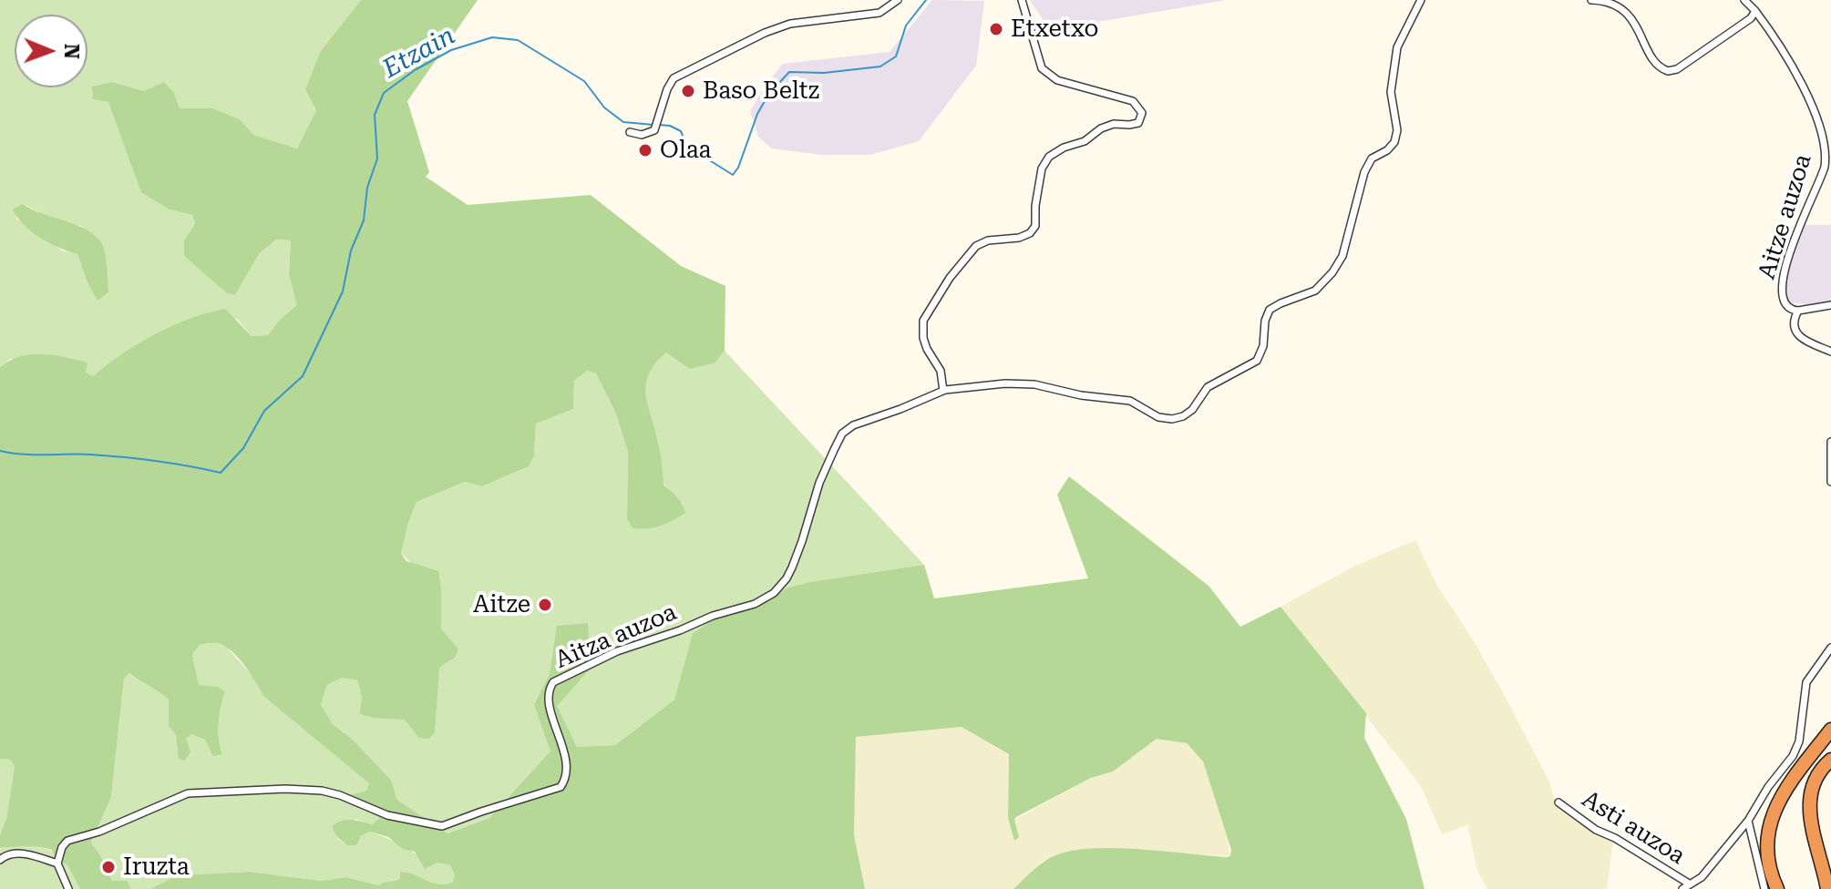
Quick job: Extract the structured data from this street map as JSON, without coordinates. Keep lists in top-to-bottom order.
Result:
{
  "streets": {
    "street": ["Aitze auzoa", "Aitza auzoa", "Asti auzoa"]
  },
  "water": ["Etzain"],
  "places": [
    "Etxetxo",
    "Baso Beltz",
    "Olaa",
    "Aitze",
    "Iruzta"
  ],
  "north": "right"
}
